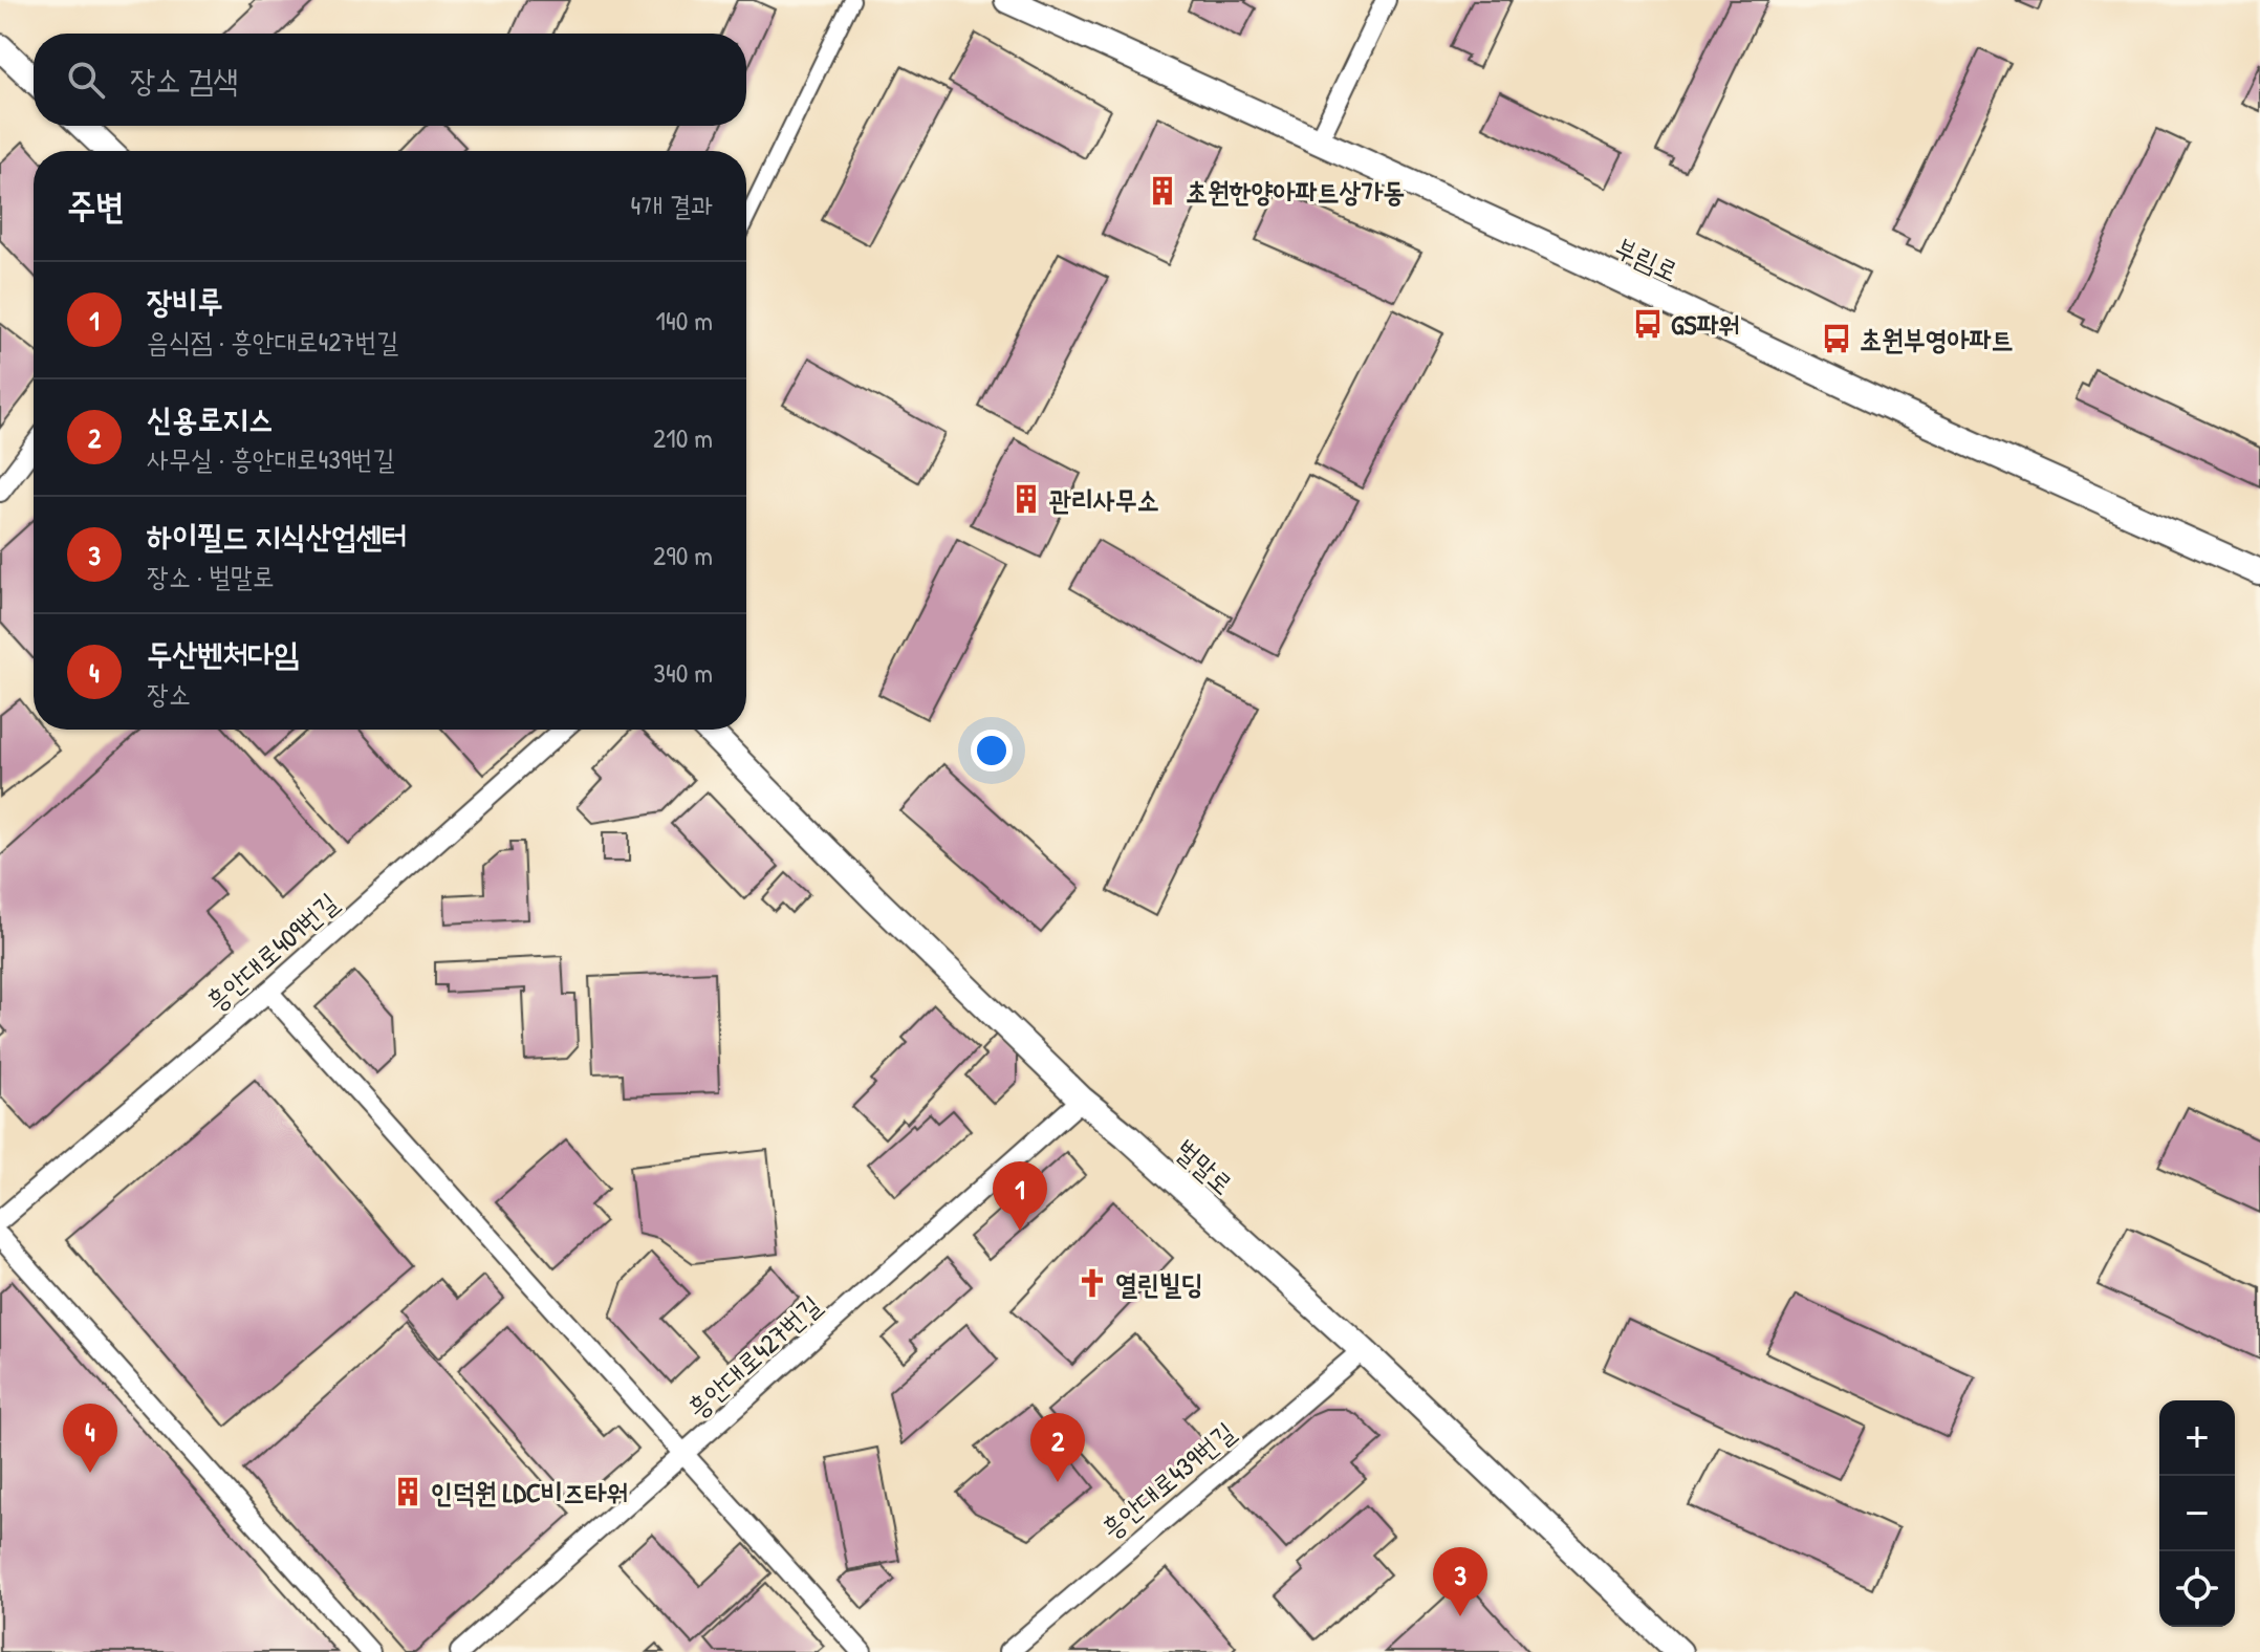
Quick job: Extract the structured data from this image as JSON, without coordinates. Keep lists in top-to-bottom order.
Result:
{
  "streets": {
    "street": [
      "부림로",
      "흥안대로409번길",
      "벌말로",
      "흥안대로427번길",
      "흥안대로439번길"
    ]
  },
  "crossings": [
    ["벌말로", "흥안대로427번길"],
    ["벌말로", "흥안대로439번길"]
  ],
  "places": {
    "building": ["초원한양아파트상가동", "관리사무소", "인덕원 LDC비즈타워"],
    "bus stop": ["GS파워", "초원부영아파트"],
    "church": ["열린빌딩"]
  },
  "page": {
    "search": "장소 검색",
    "heading": ["주변", "4개 결과"],
    "list": [
      {
        "mark": "1",
        "name": "장비루",
        "note": "음식점 · 흥안대로427번길",
        "value": "140 m"
      },
      {
        "mark": "2",
        "name": "신용로지스",
        "note": "사무실 · 흥안대로439번길",
        "value": "210 m"
      },
      {
        "mark": "3",
        "name": "하이필드 지식산업센터",
        "note": "장소 · 벌말로",
        "value": "290 m"
      },
      {
        "mark": "4",
        "name": "두산벤처다임",
        "note": "장소",
        "value": "340 m"
      }
    ],
    "pins": [
      "1",
      "4",
      "2",
      "3"
    ],
    "map_buttons": ["+", "−"]
  }
}
